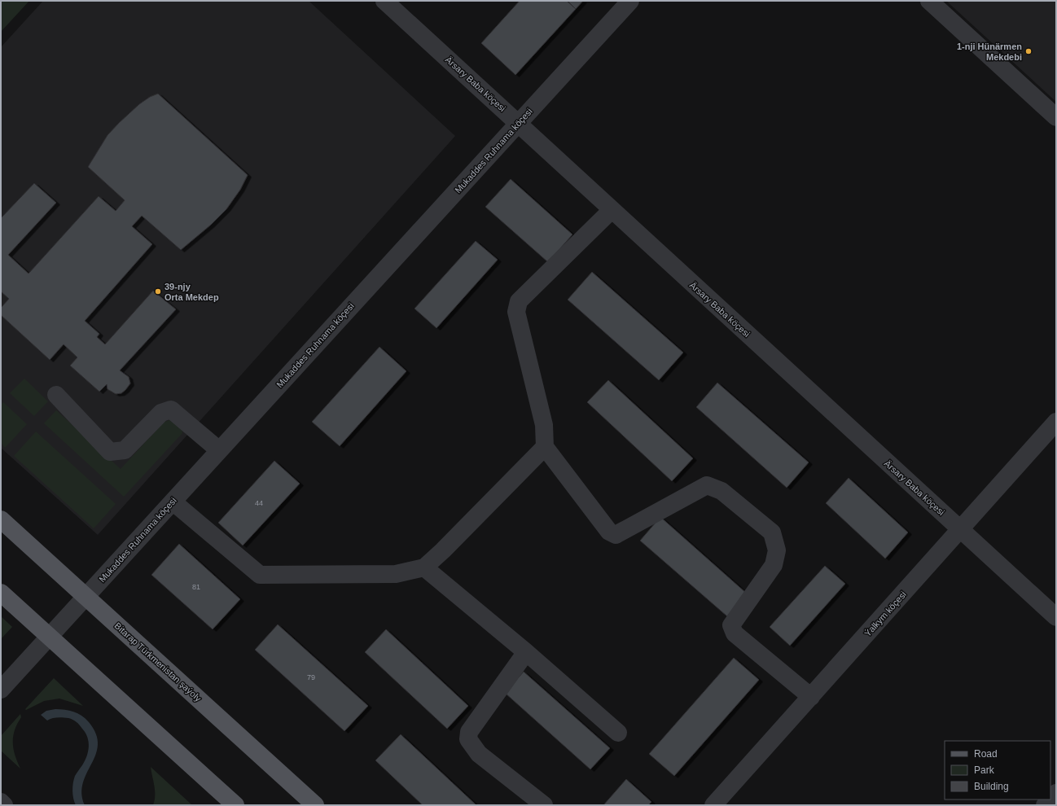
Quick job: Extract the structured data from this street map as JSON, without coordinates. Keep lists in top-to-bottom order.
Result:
{
  "streets": {
    "main road": ["Bitarap Türkmenistan şaýoly"],
    "street": ["Ärsary Baba köçesi", "Mukaddes Ruhnama köçesi", "Ýalkym köçesi"]
  },
  "crossings": [
    ["Ärsary Baba köçesi", "Mukaddes Ruhnama köçesi"],
    ["Ärsary Baba köçesi", "Ýalkym köçesi"],
    ["Mukaddes Ruhnama köçesi", "Bitarap Türkmenistan şaýoly"]
  ],
  "places": ["1-nji Hünärmen Mekdebi", "39-njy Orta Mekdep"],
  "house_numbers": ["44", "81", "79"],
  "legend": ["Road", "Park", "Building"]
}
